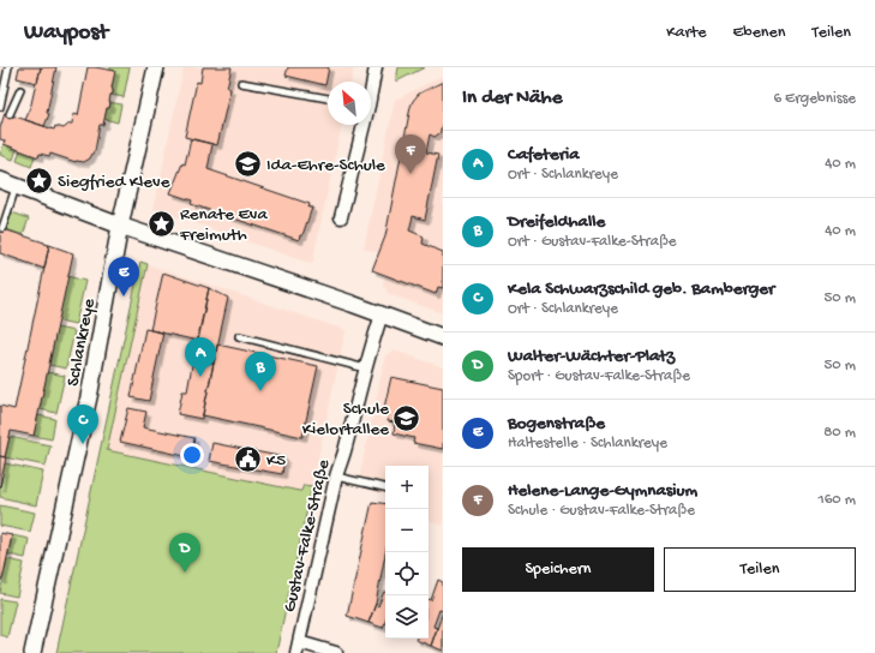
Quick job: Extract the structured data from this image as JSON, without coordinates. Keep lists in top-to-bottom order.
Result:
{
  "streets": {
    "street": ["Schlankreye", "Gustav-Falke-Straße"]
  },
  "places": {
    "school or university": ["Ida-Ehre-Schule", "Schule Kielortallee"],
    "place": ["Siegfried Kleve", "Renate Eva Freimuth"],
    "public building": ["K5"]
  },
  "north": "top left",
  "page": {
    "header": "Waypost",
    "nav": ["Karte", "Ebenen", "Teilen"],
    "heading": ["In der Nähe", "6 Ergebnisse"],
    "list": [
      {
        "mark": "A",
        "name": "Cafeteria",
        "note": "Ort · Schlankreye",
        "value": "40 m"
      },
      {
        "mark": "B",
        "name": "Dreifeldhalle",
        "note": "Ort · Gustav-Falke-Straße",
        "value": "40 m"
      },
      {
        "mark": "C",
        "name": "Kela Schwarzschild geb. Bamberger",
        "note": "Ort · Schlankreye",
        "value": "50 m"
      },
      {
        "mark": "D",
        "name": "Walter-Wächter-Platz",
        "note": "Sport · Gustav-Falke-Straße",
        "value": "50 m"
      },
      {
        "mark": "E",
        "name": "Bogenstraße",
        "note": "Haltestelle · Schlankreye",
        "value": "80 m"
      },
      {
        "mark": "F",
        "name": "Helene-Lange-Gymnasium",
        "note": "Schule · Gustav-Falke-Straße",
        "value": "160 m"
      }
    ],
    "pins": [
      "F",
      "E",
      "A",
      "B",
      "C",
      "D"
    ],
    "map_buttons": ["+", "−"],
    "buttons": ["Speichern", "Teilen"]
  }
}
